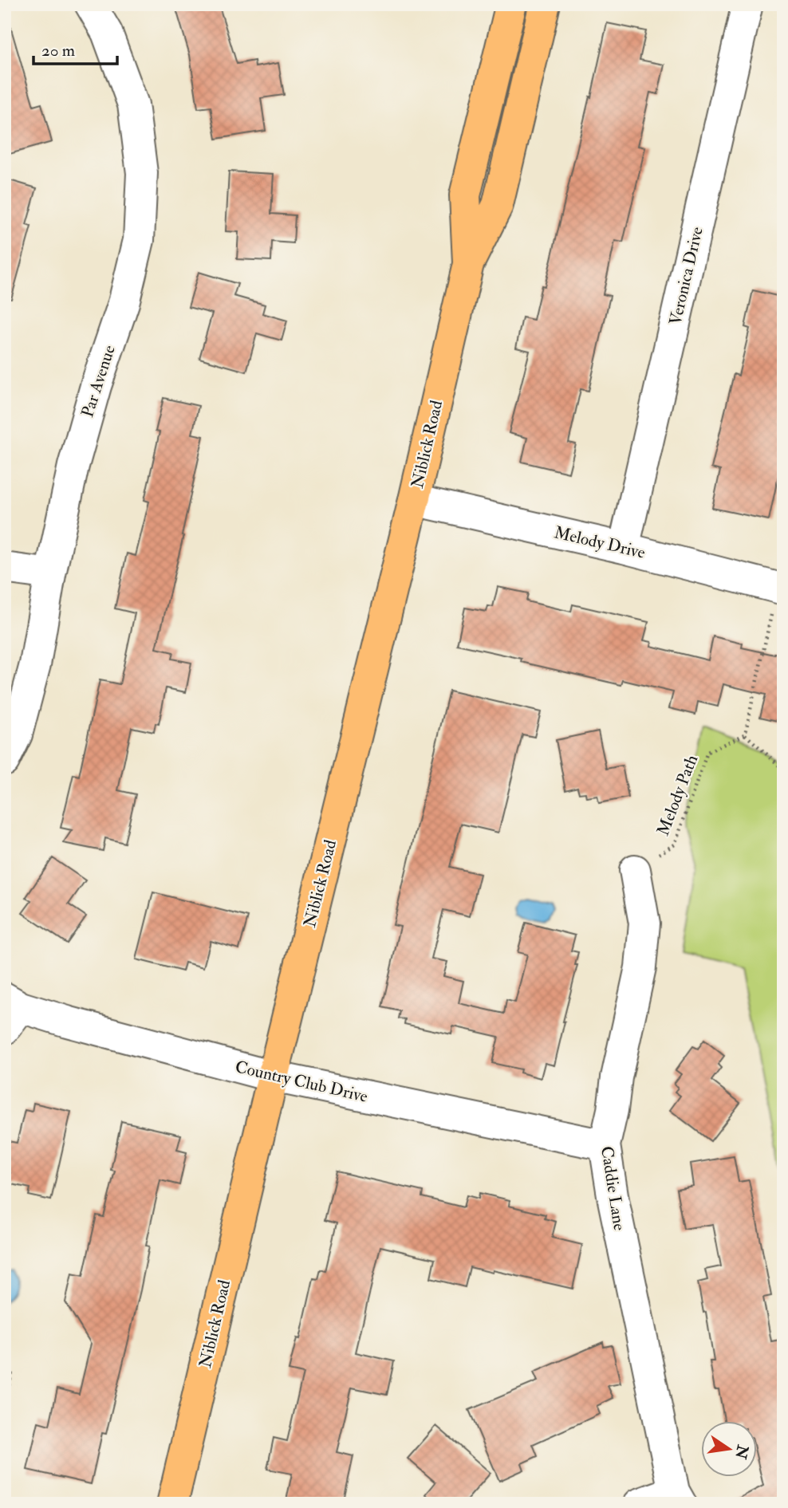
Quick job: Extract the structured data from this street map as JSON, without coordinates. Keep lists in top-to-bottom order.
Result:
{
  "streets": {
    "main road": ["Niblick Road"],
    "street": [
      "Veronica Drive",
      "Par Avenue",
      "Melody Drive",
      "Country Club Drive",
      "Caddie Lane"
    ],
    "path": ["Melody Path"]
  },
  "crossings": [
    ["Veronica Drive", "Melody Drive"],
    ["Niblick Road", "Melody Drive"],
    ["Niblick Road", "Country Club Drive"],
    ["Melody Path", "Caddie Lane"],
    ["Country Club Drive", "Caddie Lane"]
  ],
  "scale_bar": "20 m",
  "north": "right"
}
